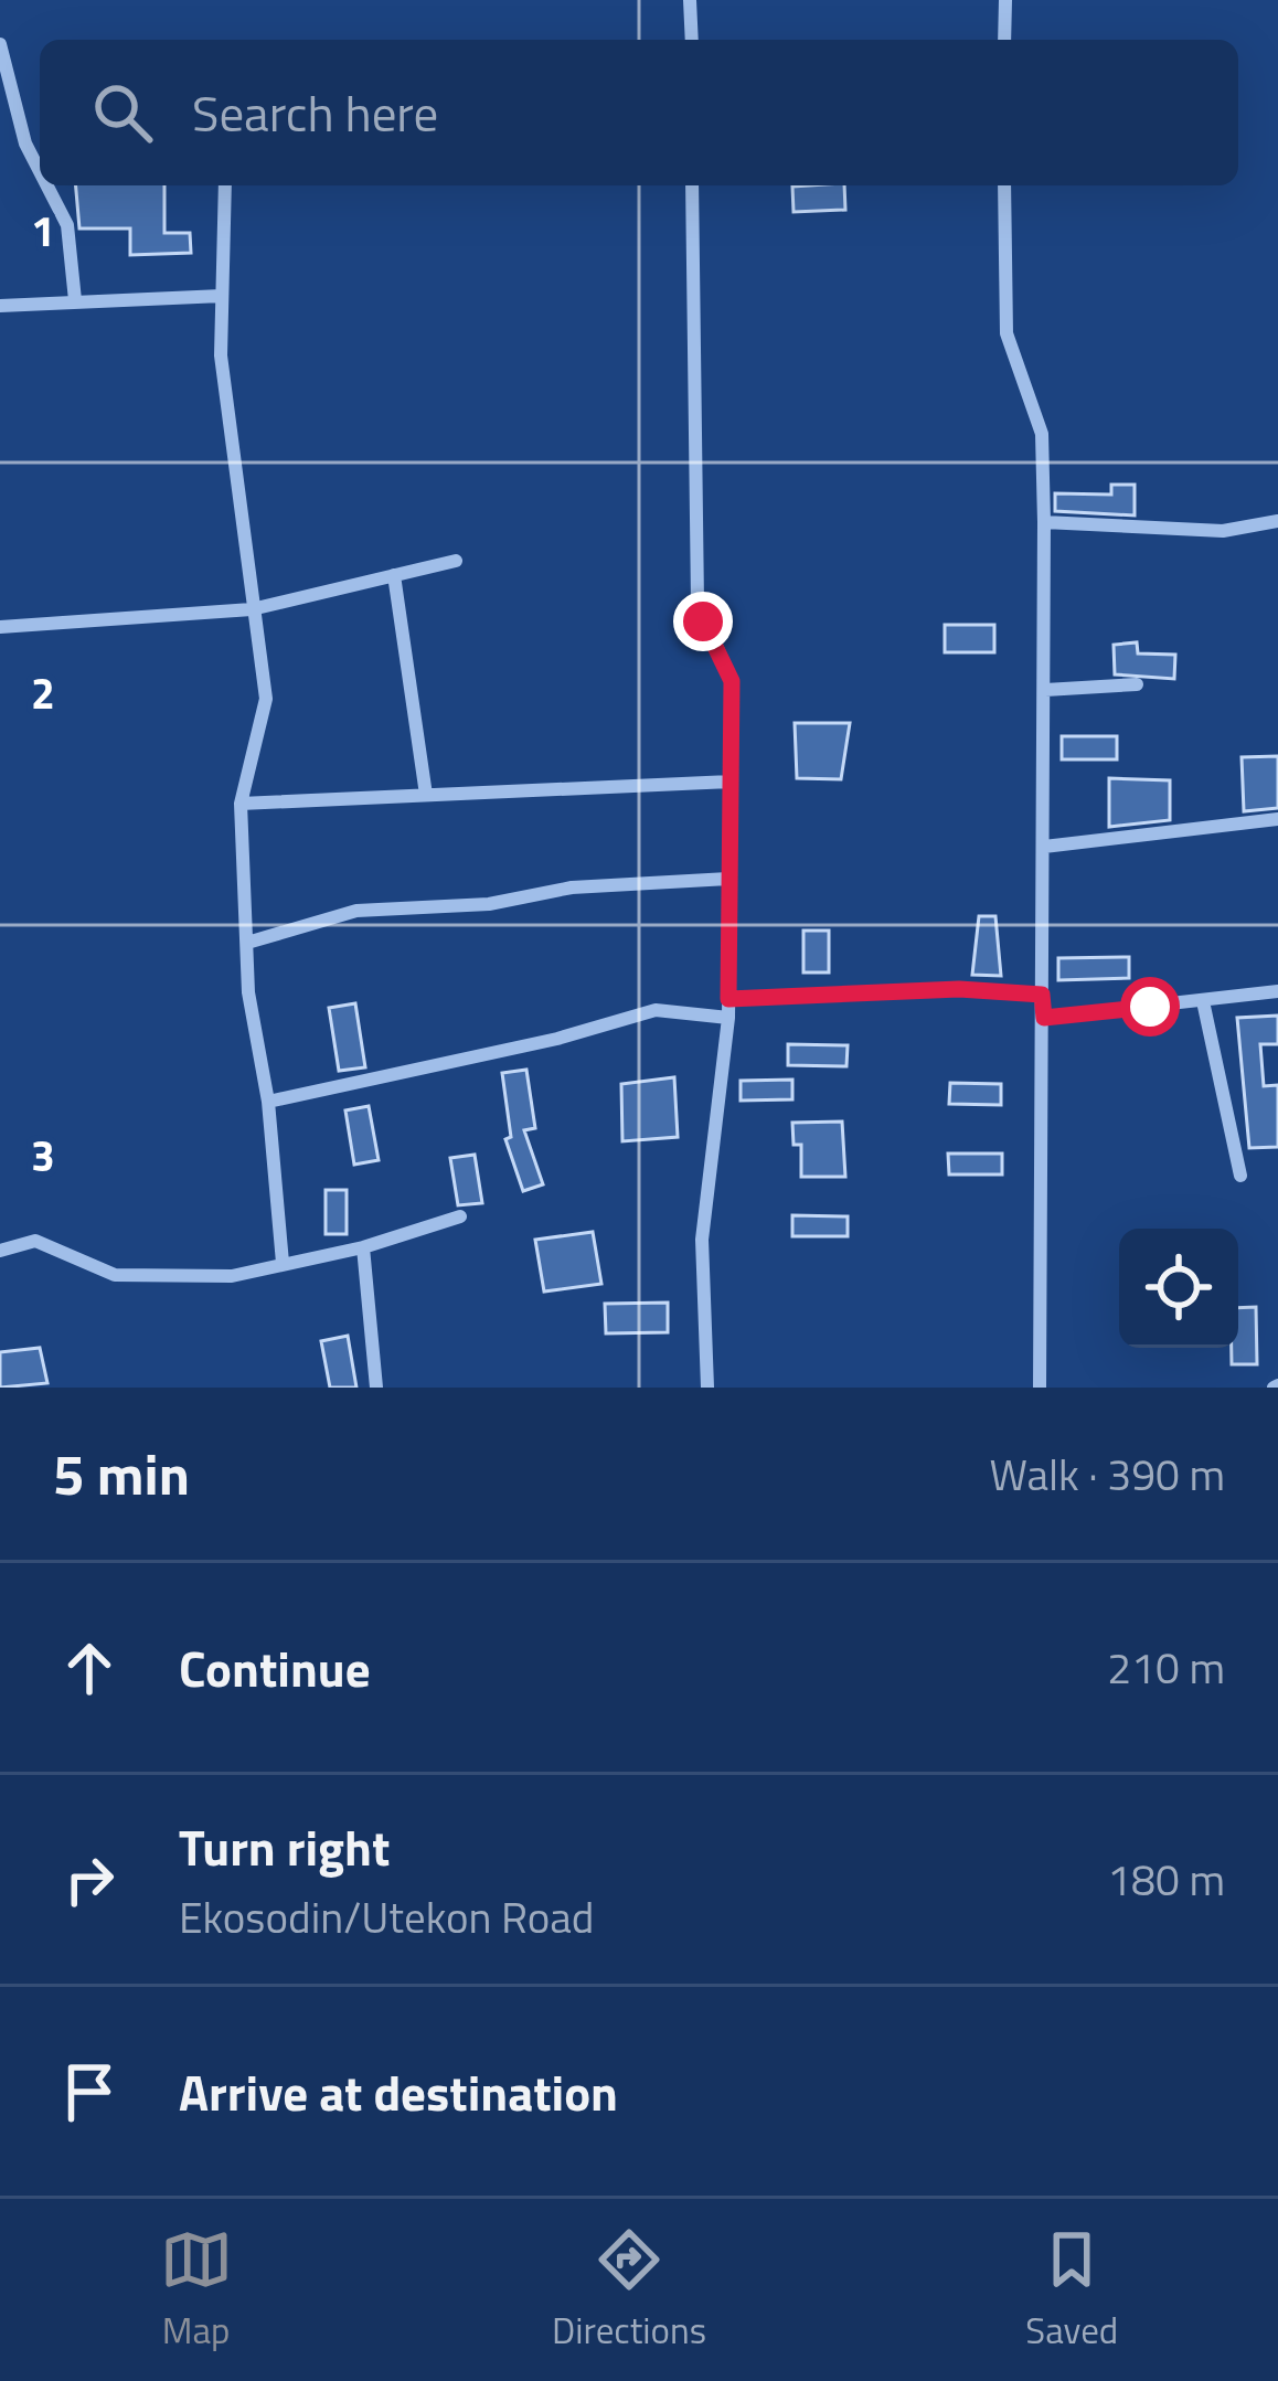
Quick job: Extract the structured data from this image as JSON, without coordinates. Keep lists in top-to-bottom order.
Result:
{
  "page": {
    "search": "Search here",
    "heading": ["5 min", "Walk · 390 m"],
    "list": [
      ["Continue", "210 m"],
      ["Turn right", "Ekosodin/Utekon Road", "180 m"],
      "Arrive at destination"
    ],
    "nav": ["Map", "Directions", "Saved"]
  },
  "grid": {
    "rows": ["1", "2", "3"]
  }
}
